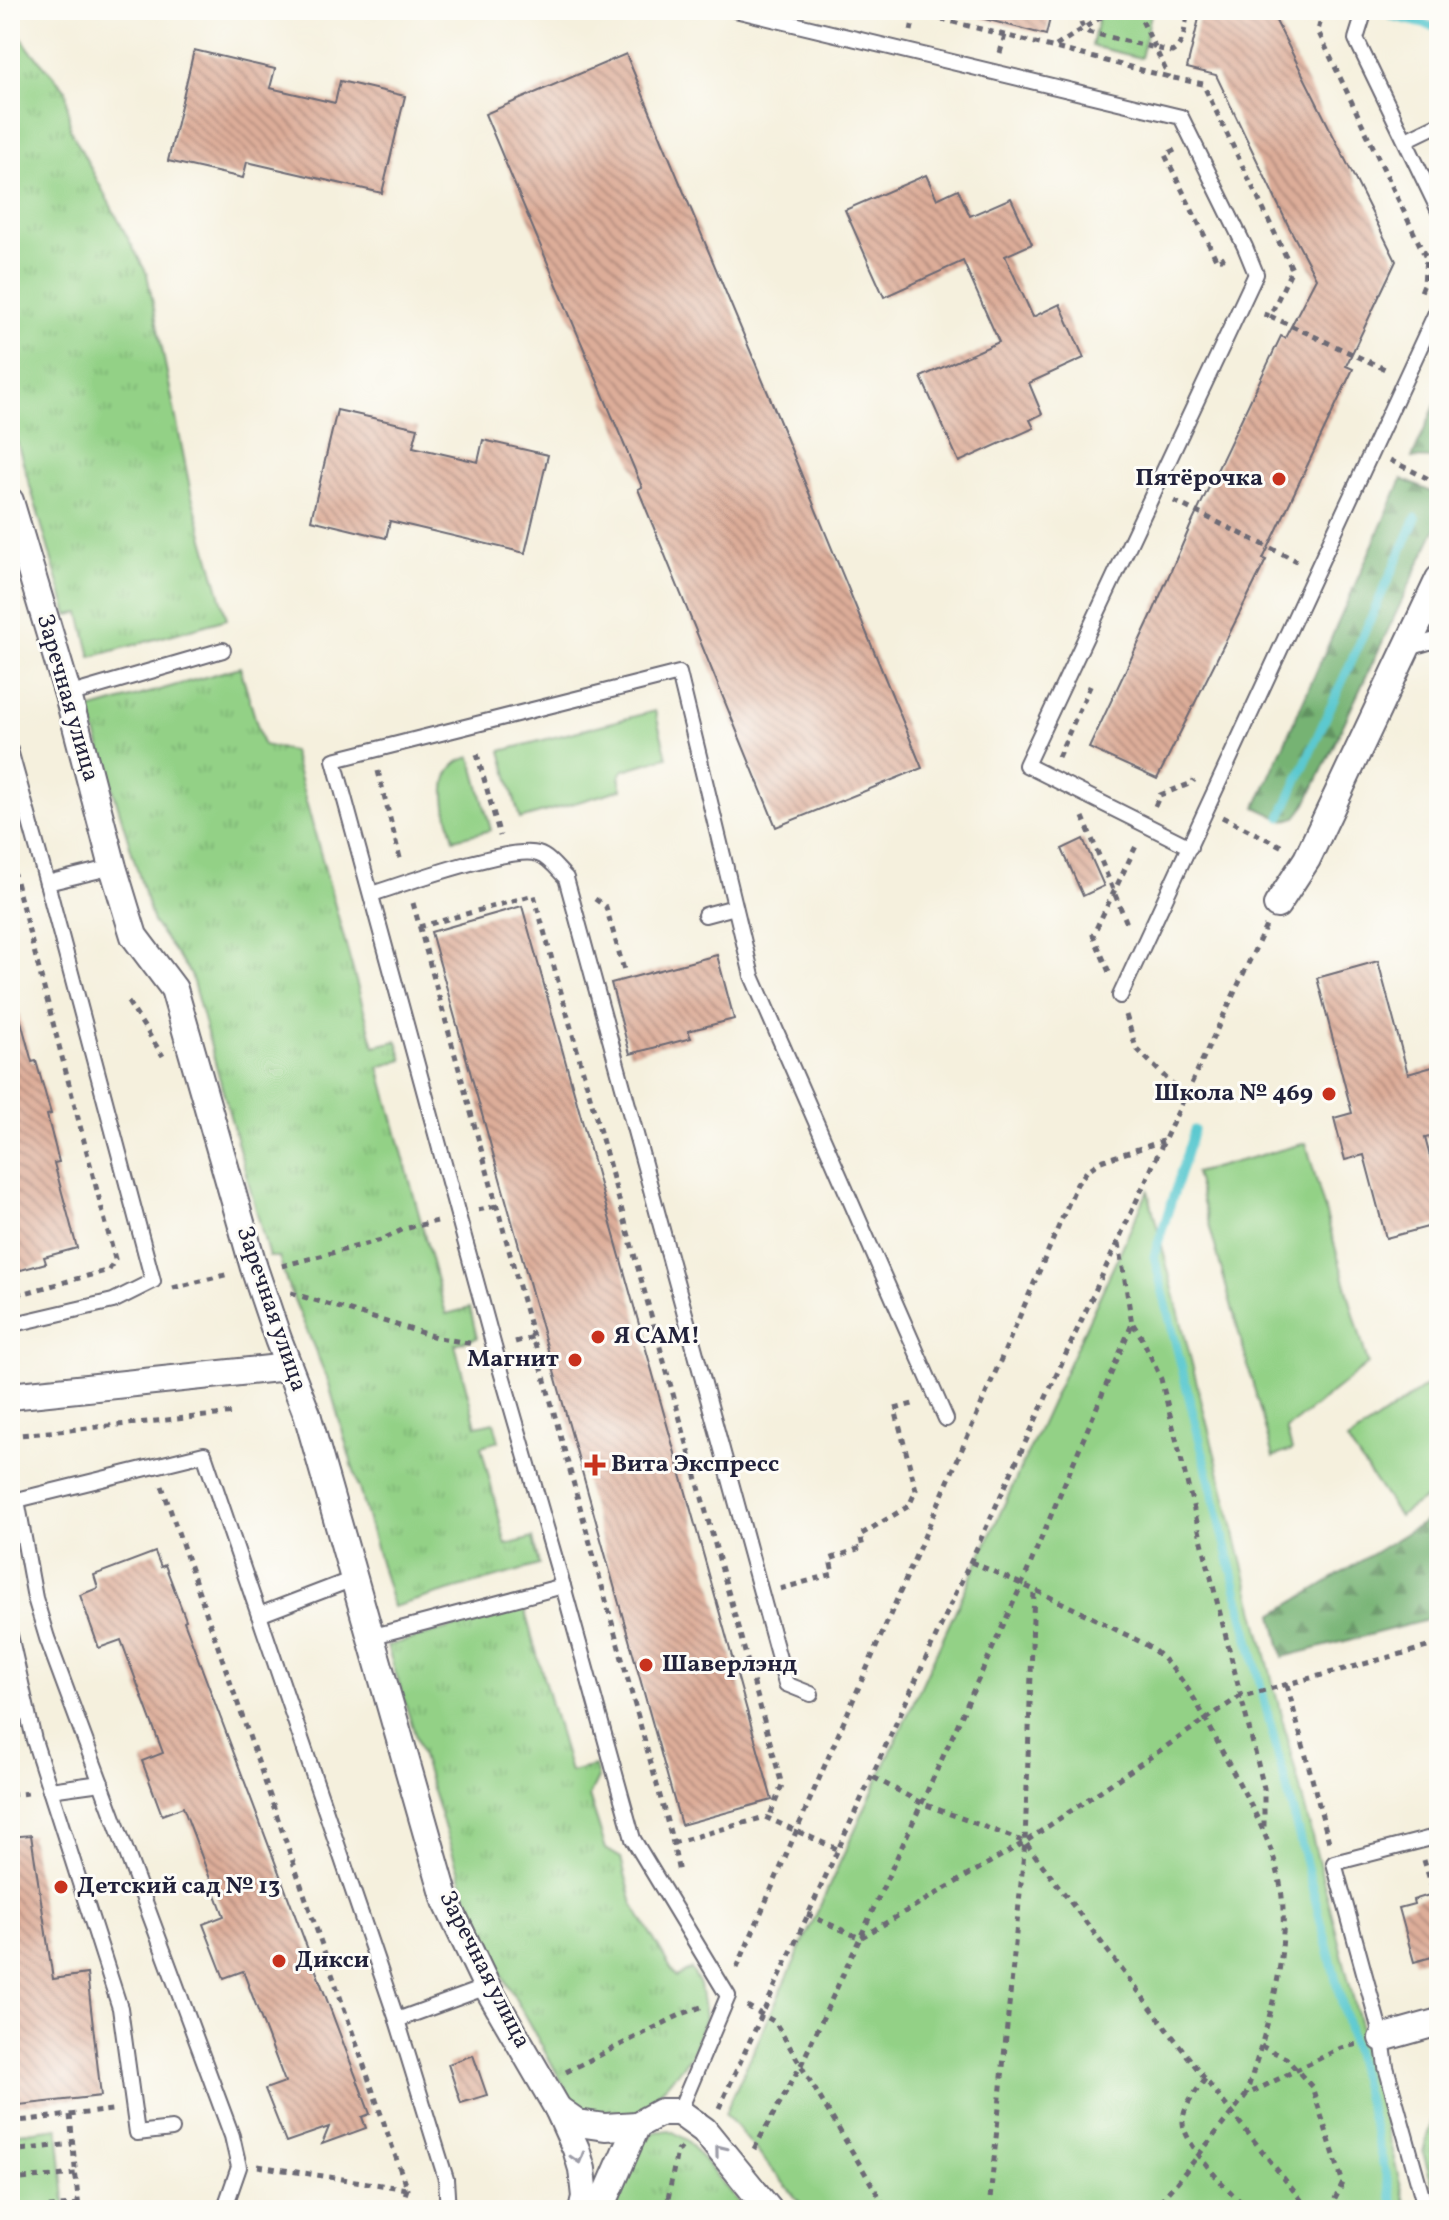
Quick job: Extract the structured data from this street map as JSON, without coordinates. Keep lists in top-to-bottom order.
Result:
{
  "streets": {
    "street": ["Заречная улица"]
  },
  "places": {
    "other": [
      "Пятёрочка",
      "Школа № 469",
      "Я САМ!",
      "Магнит",
      "Шаверлэнд",
      "Детский сад № 13",
      "Дикси"
    ],
    "health": ["Вита Экспресс"]
  }
}
